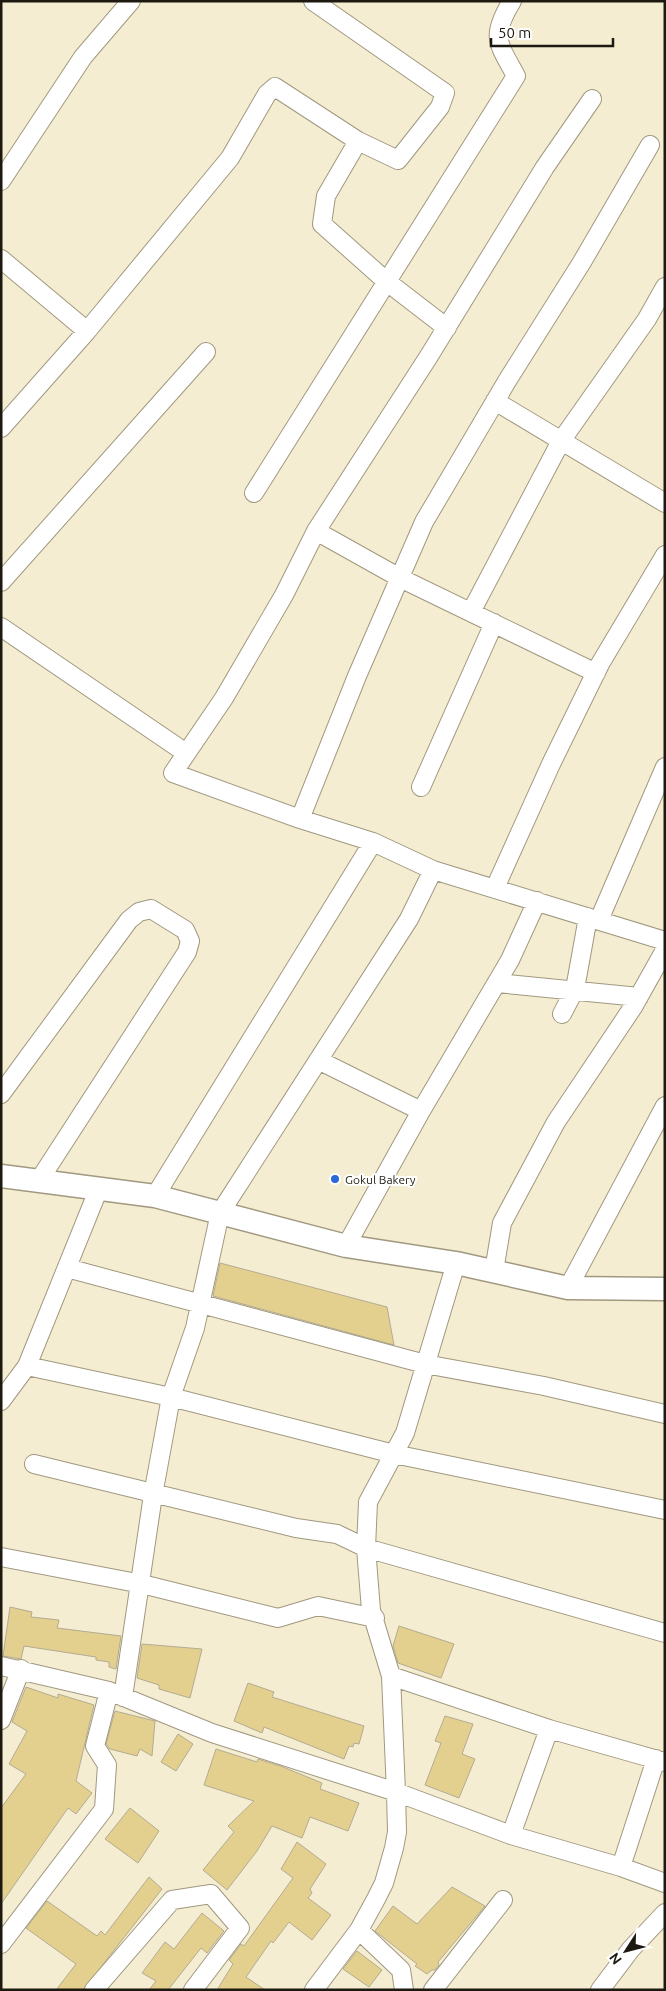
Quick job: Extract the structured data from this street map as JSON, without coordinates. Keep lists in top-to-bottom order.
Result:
{
  "places": ["Gokul Bakery"],
  "scale_bar": "50 m",
  "north": "bottom left"
}
